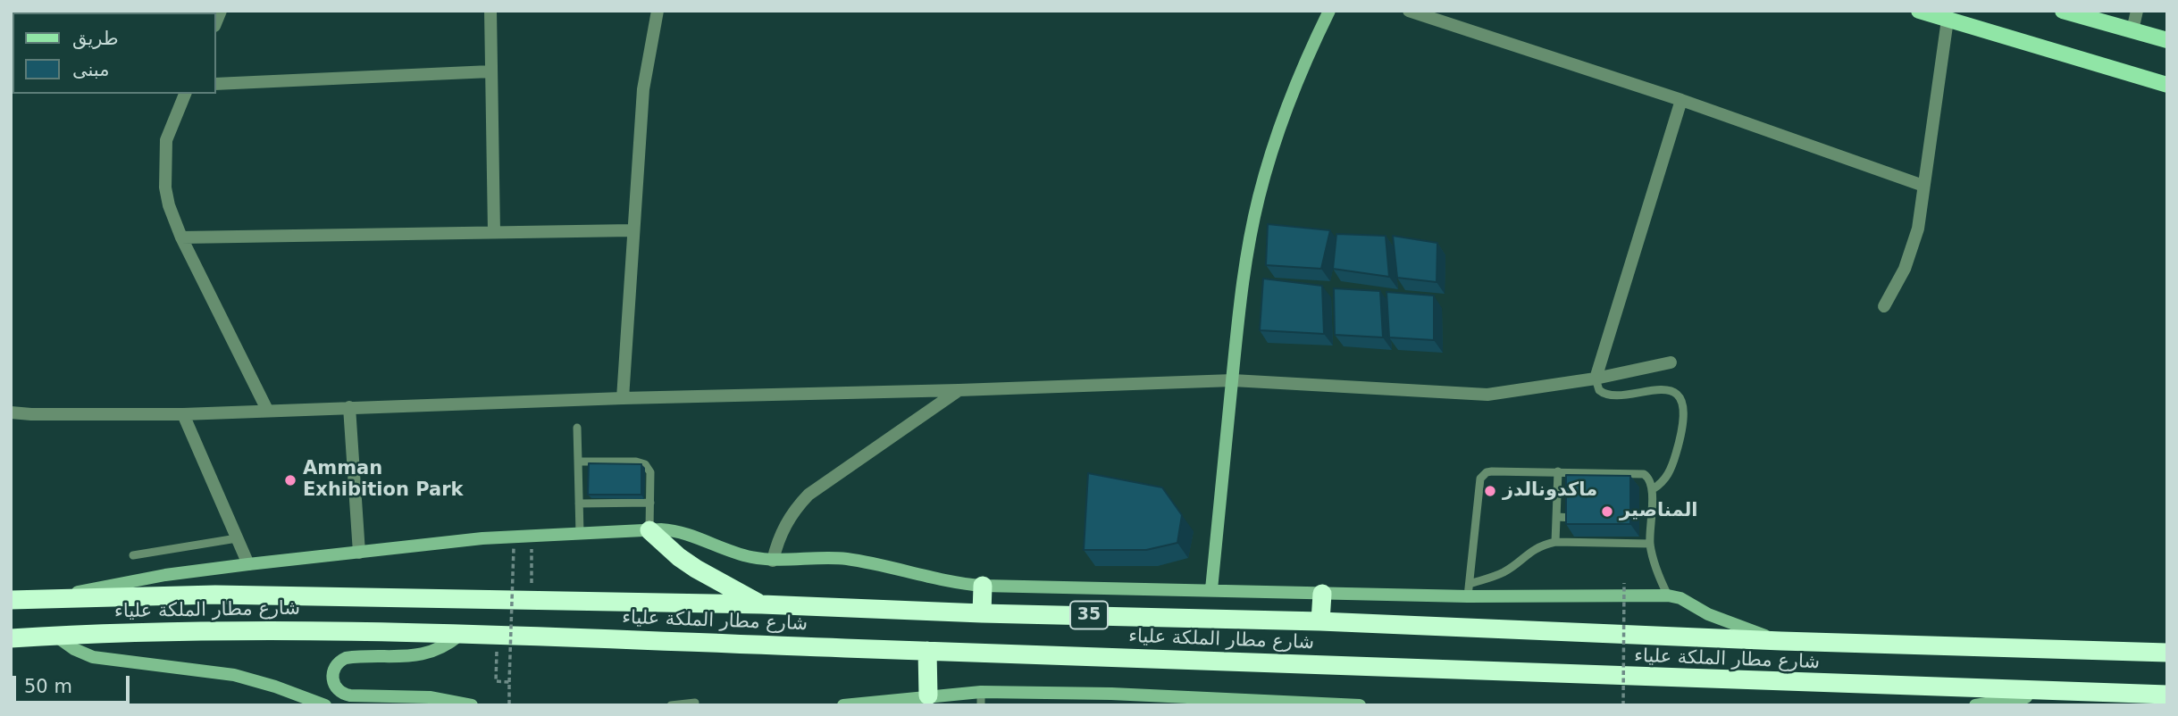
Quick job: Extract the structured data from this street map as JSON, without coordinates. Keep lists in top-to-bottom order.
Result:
{
  "streets": {
    "highway": ["شارع مطار الملكة علياء", "35"]
  },
  "places": ["Amman Exhibition Park", "ماكدونالدز", "المناصير"],
  "legend": ["طريق", "مبنى"],
  "scale_bar": "50 m"
}
